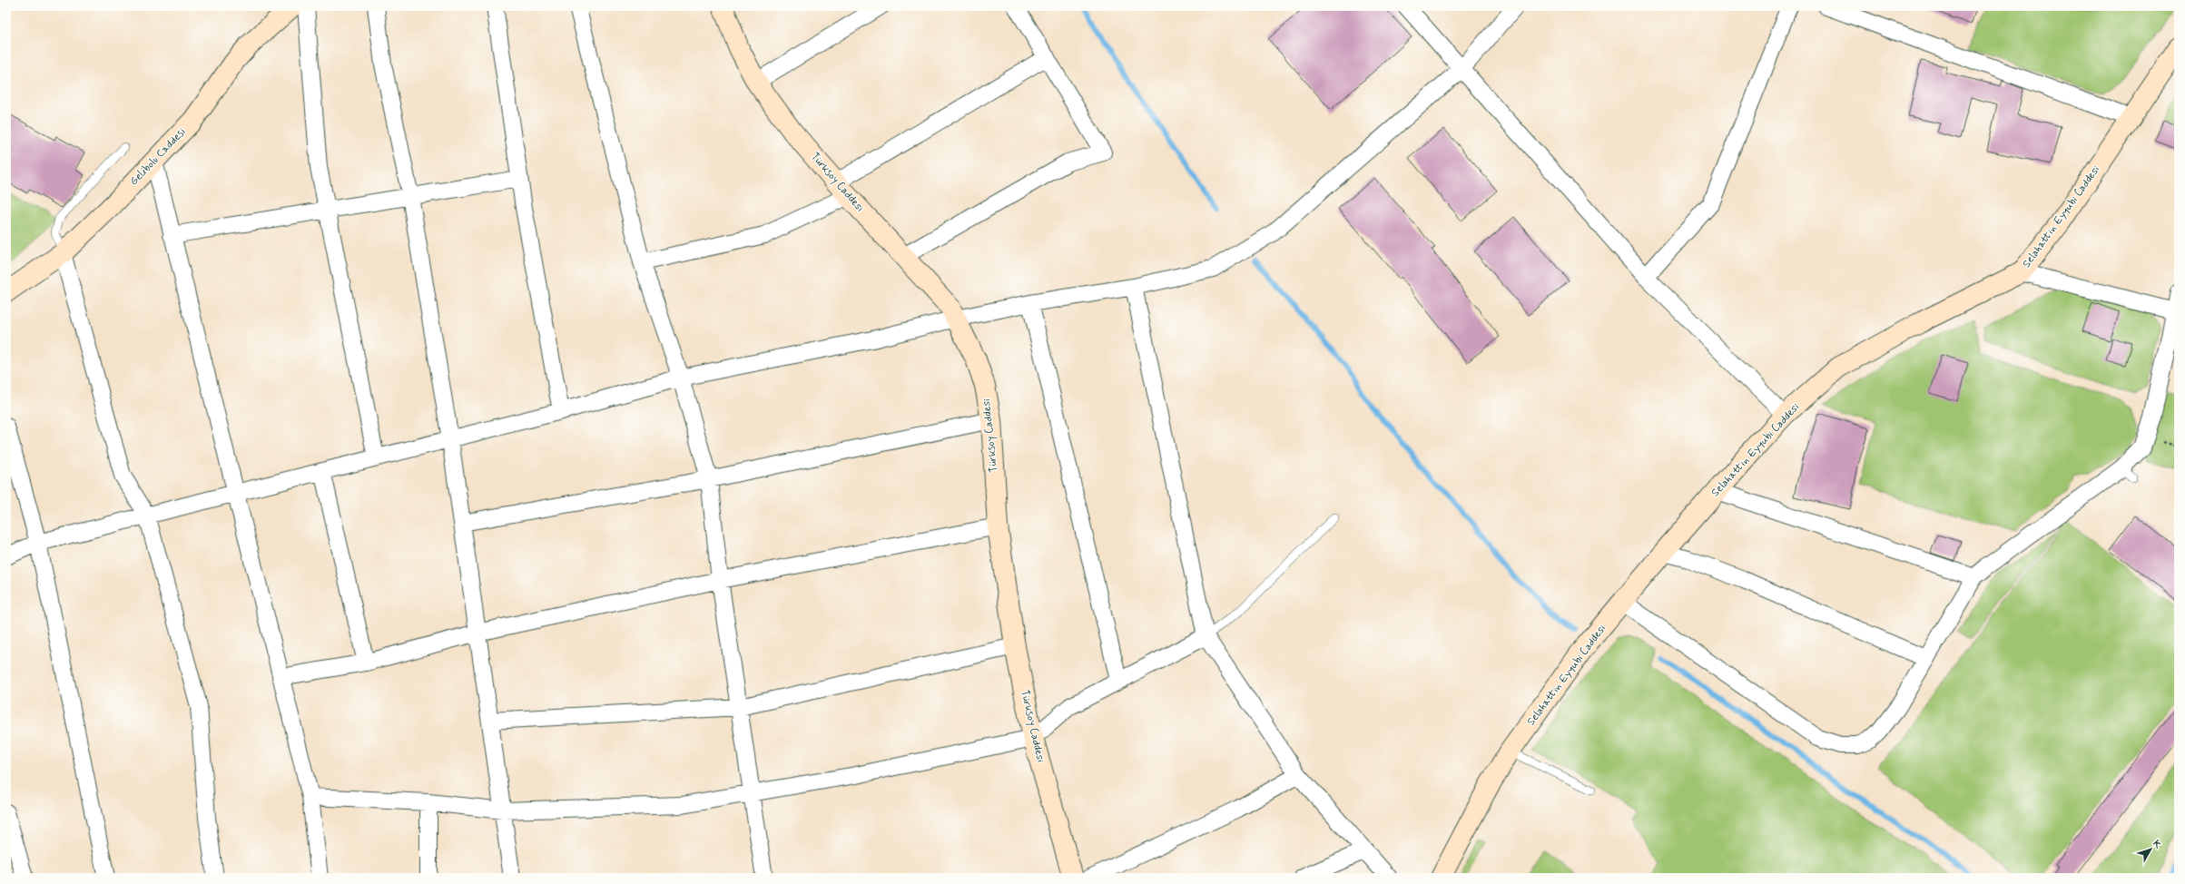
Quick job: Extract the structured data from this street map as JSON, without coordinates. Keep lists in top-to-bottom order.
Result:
{
  "streets": {
    "street": ["Gelibolu Caddesi", "Türksoy Caddesi", "Selahattin Eyyubi Caddesi"]
  },
  "north": "top right"
}
